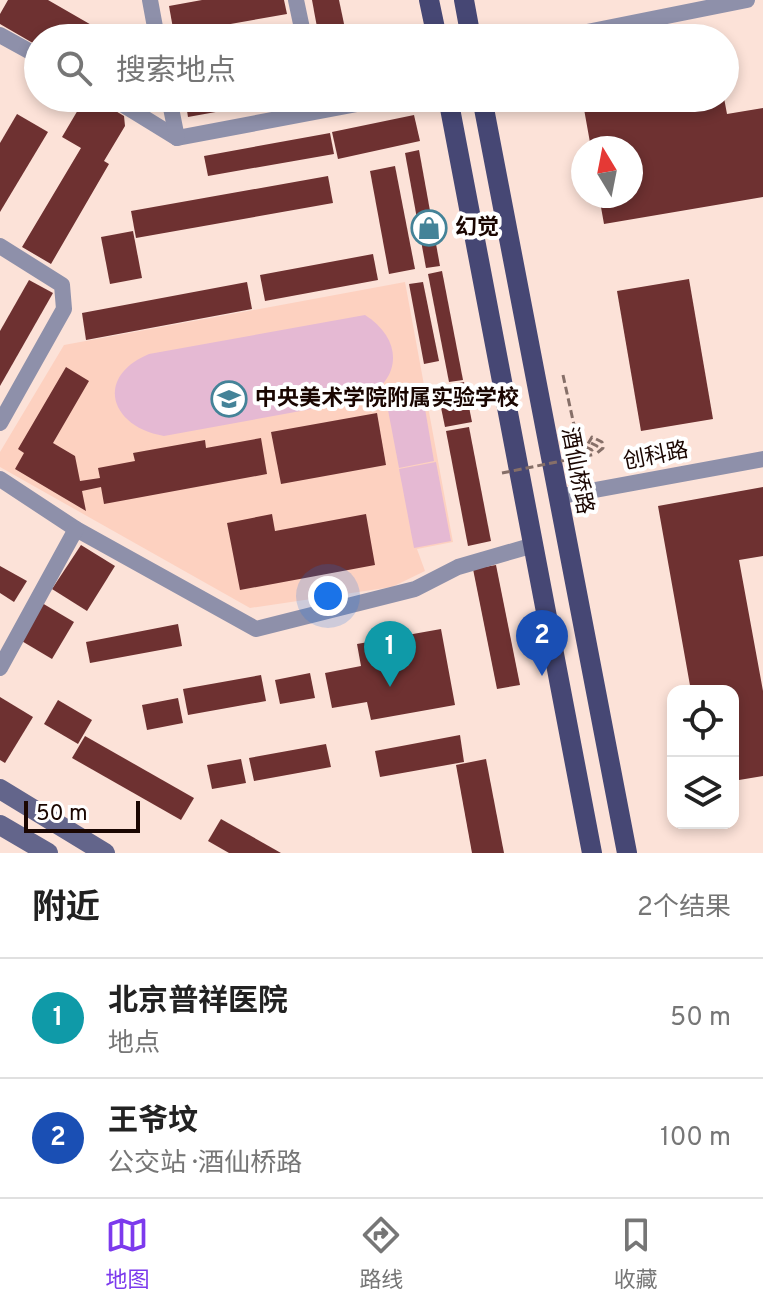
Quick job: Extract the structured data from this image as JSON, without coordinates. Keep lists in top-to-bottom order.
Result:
{
  "streets": {
    "main road": ["酒仙桥路"],
    "street": ["创科路"]
  },
  "crossings": [
    ["创科路", "酒仙桥路"]
  ],
  "places": {
    "shop": ["幻觉"],
    "school or university": ["中央美术学院附属实验学校"]
  },
  "scale_bar": "50 m",
  "north": "top",
  "page": {
    "search": "搜索地点",
    "pins": ["2", "1"],
    "scale": "50 m",
    "heading": ["附近", "2个结果"],
    "list": [
      {
        "mark": "1",
        "name": "北京普祥医院",
        "note": "地点",
        "value": "50 m"
      },
      {
        "mark": "2",
        "name": "王爷坟",
        "note": "公交站 · 酒仙桥路",
        "value": "100 m"
      }
    ],
    "nav": ["地图", "路线", "收藏"]
  }
}
